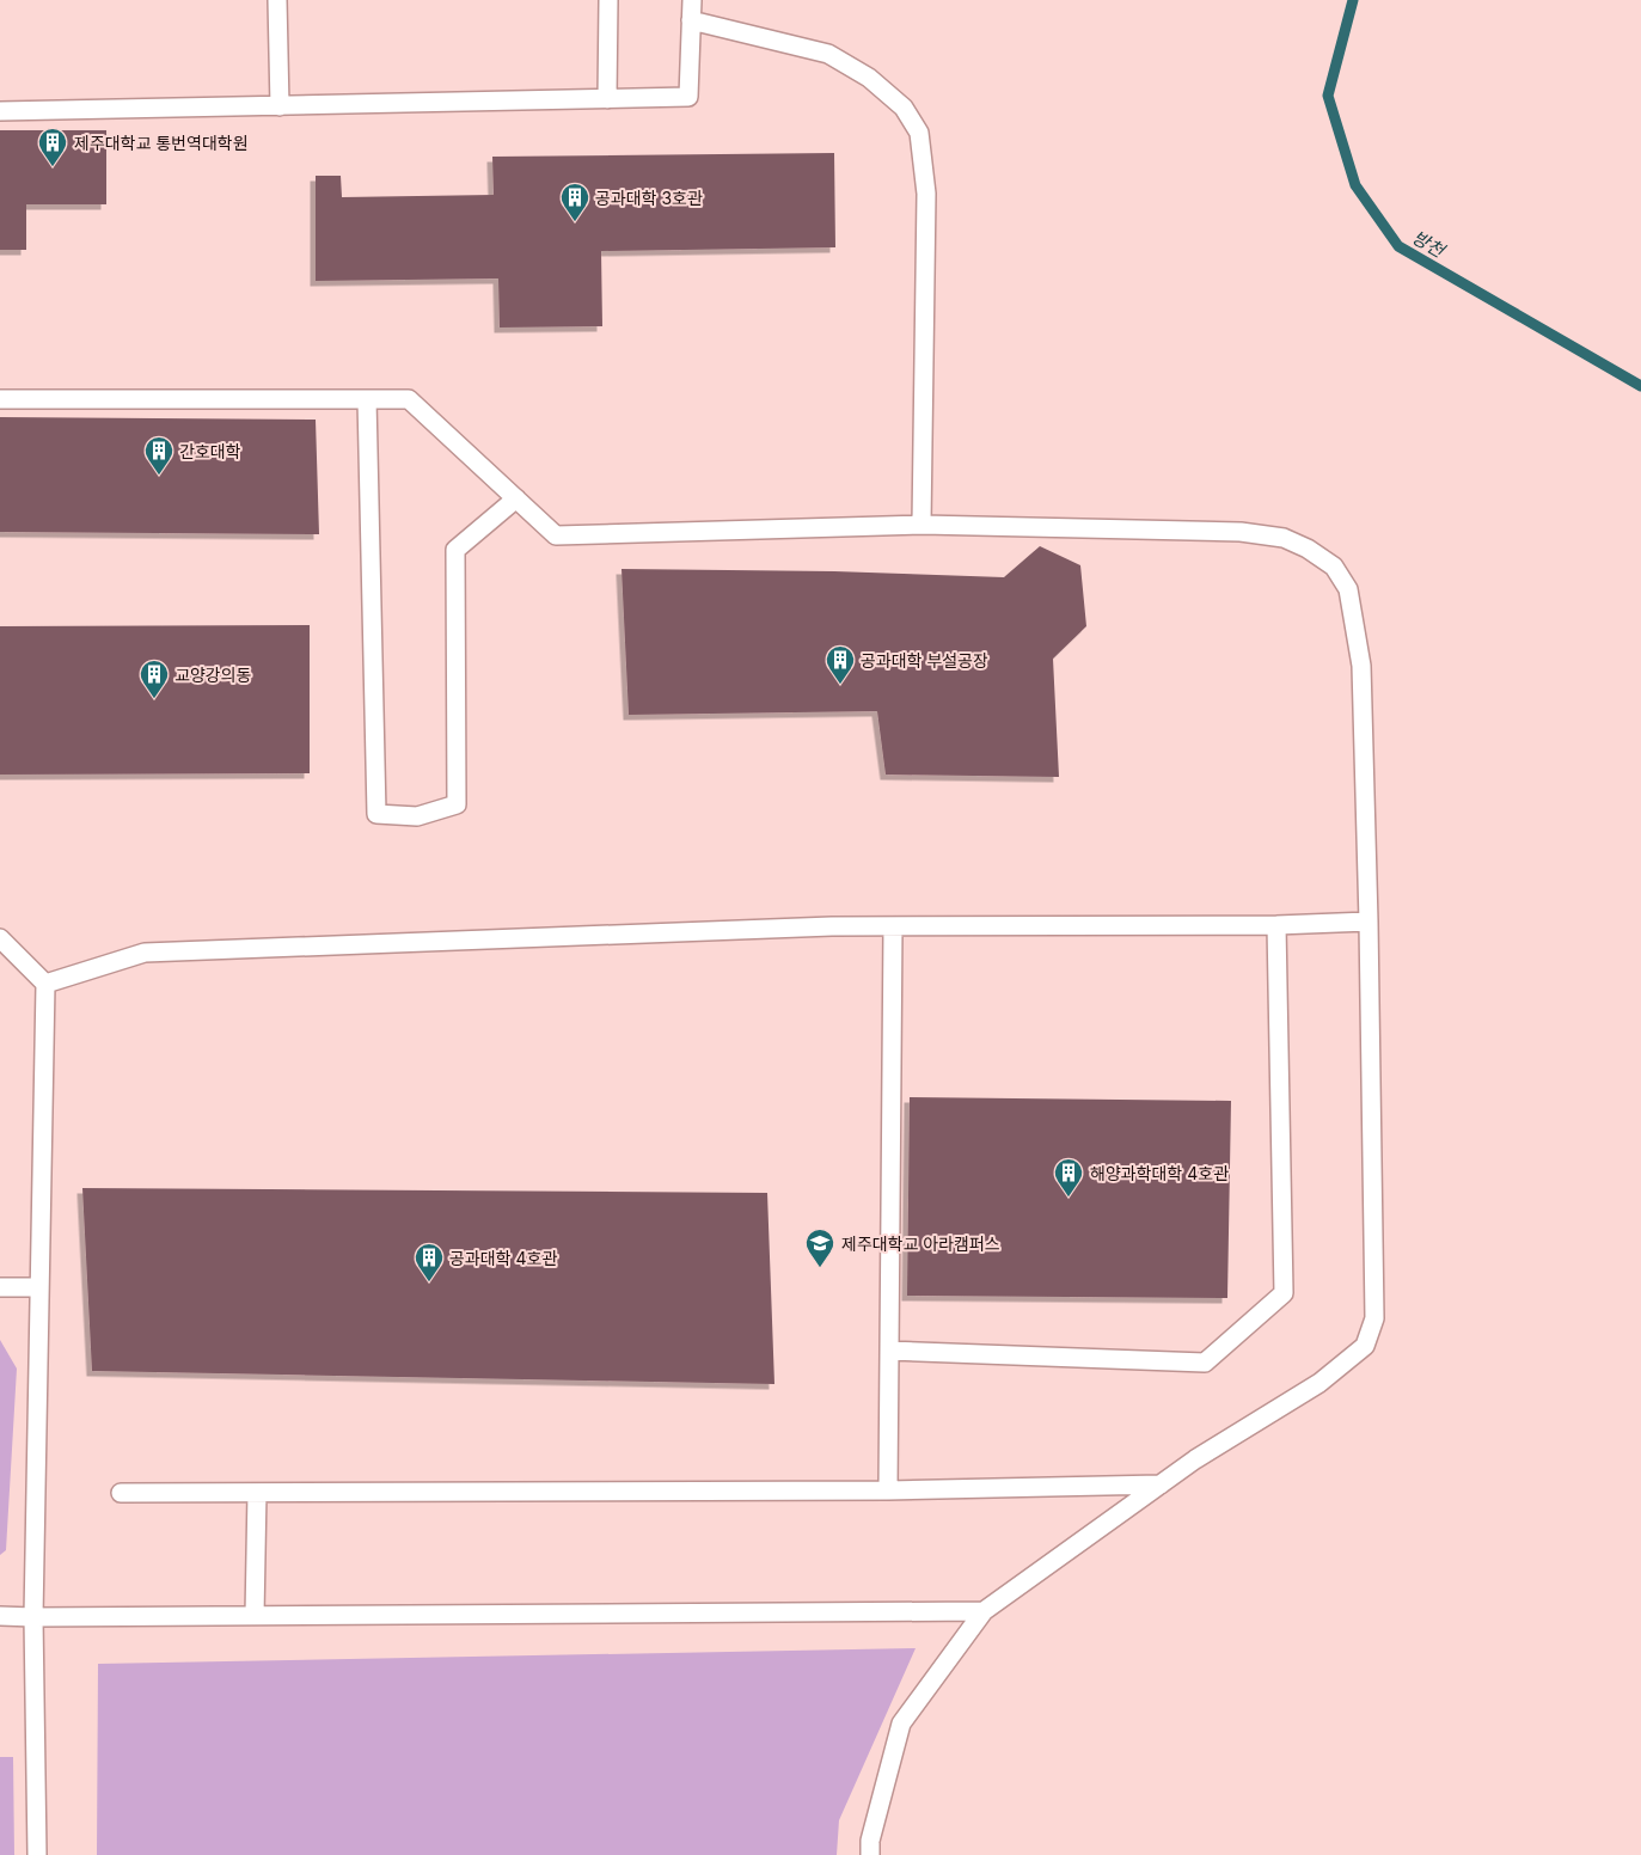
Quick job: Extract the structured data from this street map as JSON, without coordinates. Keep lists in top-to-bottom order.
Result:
{
  "water": ["방천"],
  "places": {
    "building": [
      "제주대학교 통번역대학원",
      "공과대학 3호관",
      "간호대학",
      "공과대학 부설공장",
      "교양강의동",
      "해양과학대학 4호관",
      "공과대학 4호관"
    ],
    "school or university": ["제주대학교 아라캠퍼스"]
  }
}
